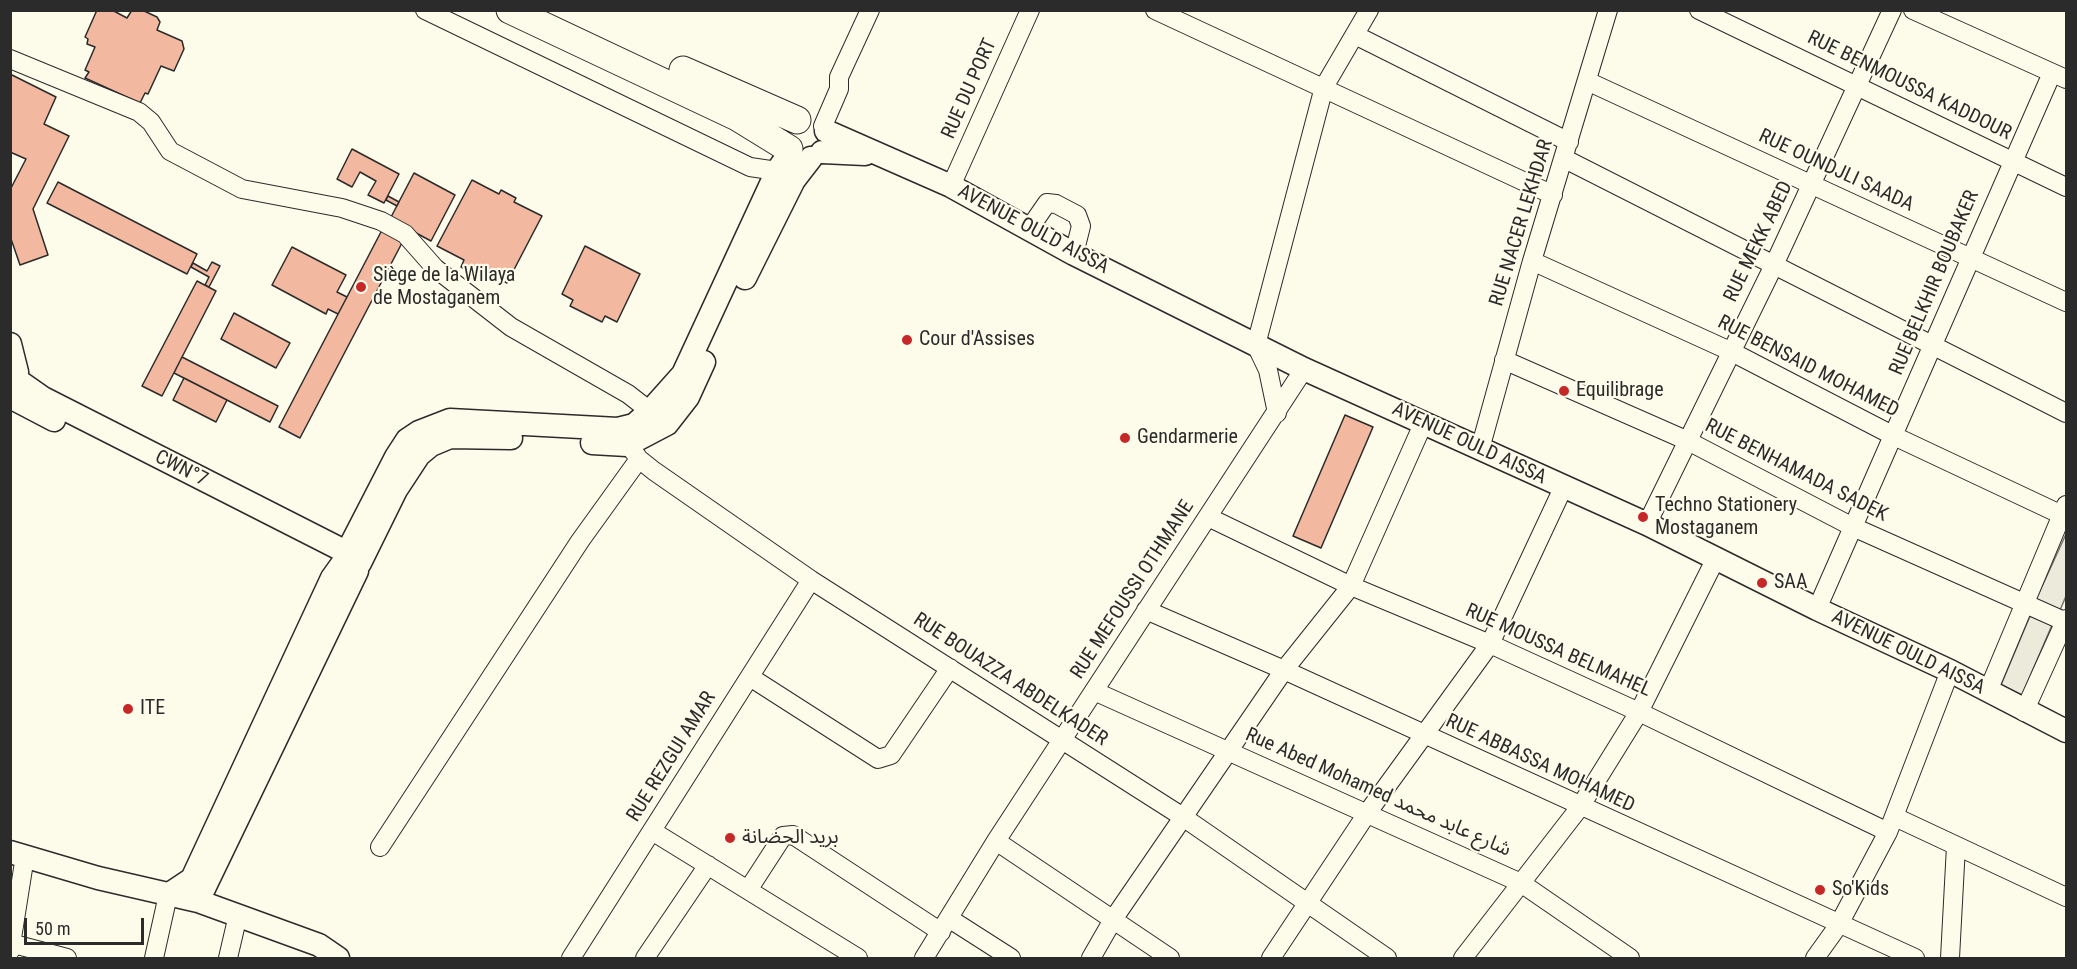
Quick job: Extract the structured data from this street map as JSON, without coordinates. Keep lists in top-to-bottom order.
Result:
{
  "streets": {
    "main road": ["AVENUE OULD AISSA", "CWN°7"],
    "street": [
      "RUE BENMOUSSA KADDOUR",
      "RUE DU PORT",
      "RUE OUNDJLI SAADA",
      "RUE NACER LEKHDAR",
      "RUE MEKK ABED",
      "RUE BELKHIR BOUBAKER",
      "RUE BENSAID MOHAMED",
      "RUE BENHAMADA SADEK",
      "RUE MEFOUSSI OTHMANE",
      "RUE MOUSSA BELMAHEL",
      "RUE BOUAZZA ABDELKADER",
      "RUE REZGUI AMAR",
      "RUE ABBASSA MOHAMED",
      "Rue Abed Mohamed شارع عابد محمد"
    ]
  },
  "crossings": [
    ["RUE BENMOUSSA KADDOUR", "RUE MEKK ABED"],
    ["RUE BENMOUSSA KADDOUR", "RUE BELKHIR BOUBAKER"],
    ["RUE DU PORT", "AVENUE OULD AISSA"],
    ["RUE OUNDJLI SAADA", "RUE NACER LEKHDAR"],
    ["RUE OUNDJLI SAADA", "RUE MEKK ABED"],
    ["RUE OUNDJLI SAADA", "RUE BELKHIR BOUBAKER"],
    ["RUE NACER LEKHDAR", "AVENUE OULD AISSA"],
    ["RUE NACER LEKHDAR", "RUE BENSAID MOHAMED"],
    ["RUE NACER LEKHDAR", "RUE BENHAMADA SADEK"],
    ["AVENUE OULD AISSA", "RUE MEKK ABED"],
    ["AVENUE OULD AISSA", "RUE BELKHIR BOUBAKER"],
    ["AVENUE OULD AISSA", "RUE MEFOUSSI OTHMANE"],
    ["RUE MEKK ABED", "RUE BENSAID MOHAMED"],
    ["RUE MEKK ABED", "RUE BENHAMADA SADEK"],
    ["RUE BELKHIR BOUBAKER", "RUE BENSAID MOHAMED"],
    ["RUE BELKHIR BOUBAKER", "RUE BENHAMADA SADEK"],
    ["RUE MEFOUSSI OTHMANE", "RUE MOUSSA BELMAHEL"],
    ["RUE MEFOUSSI OTHMANE", "RUE BOUAZZA ABDELKADER"],
    ["RUE MEFOUSSI OTHMANE", "RUE ABBASSA MOHAMED"],
    ["RUE MEFOUSSI OTHMANE", "Rue Abed Mohamed شارع عابد محمد"],
    ["RUE BOUAZZA ABDELKADER", "RUE REZGUI AMAR"]
  ],
  "places": [
    "Siège de la Wilaya de Mostaganem",
    "Cour d'Assises",
    "Equilibrage",
    "Gendarmerie",
    "Techno Stationery Mostaganem",
    "SAA",
    "ITE",
    "بريد الحضانة",
    "So'Kids"
  ],
  "scale_bar": "50 m"
}
